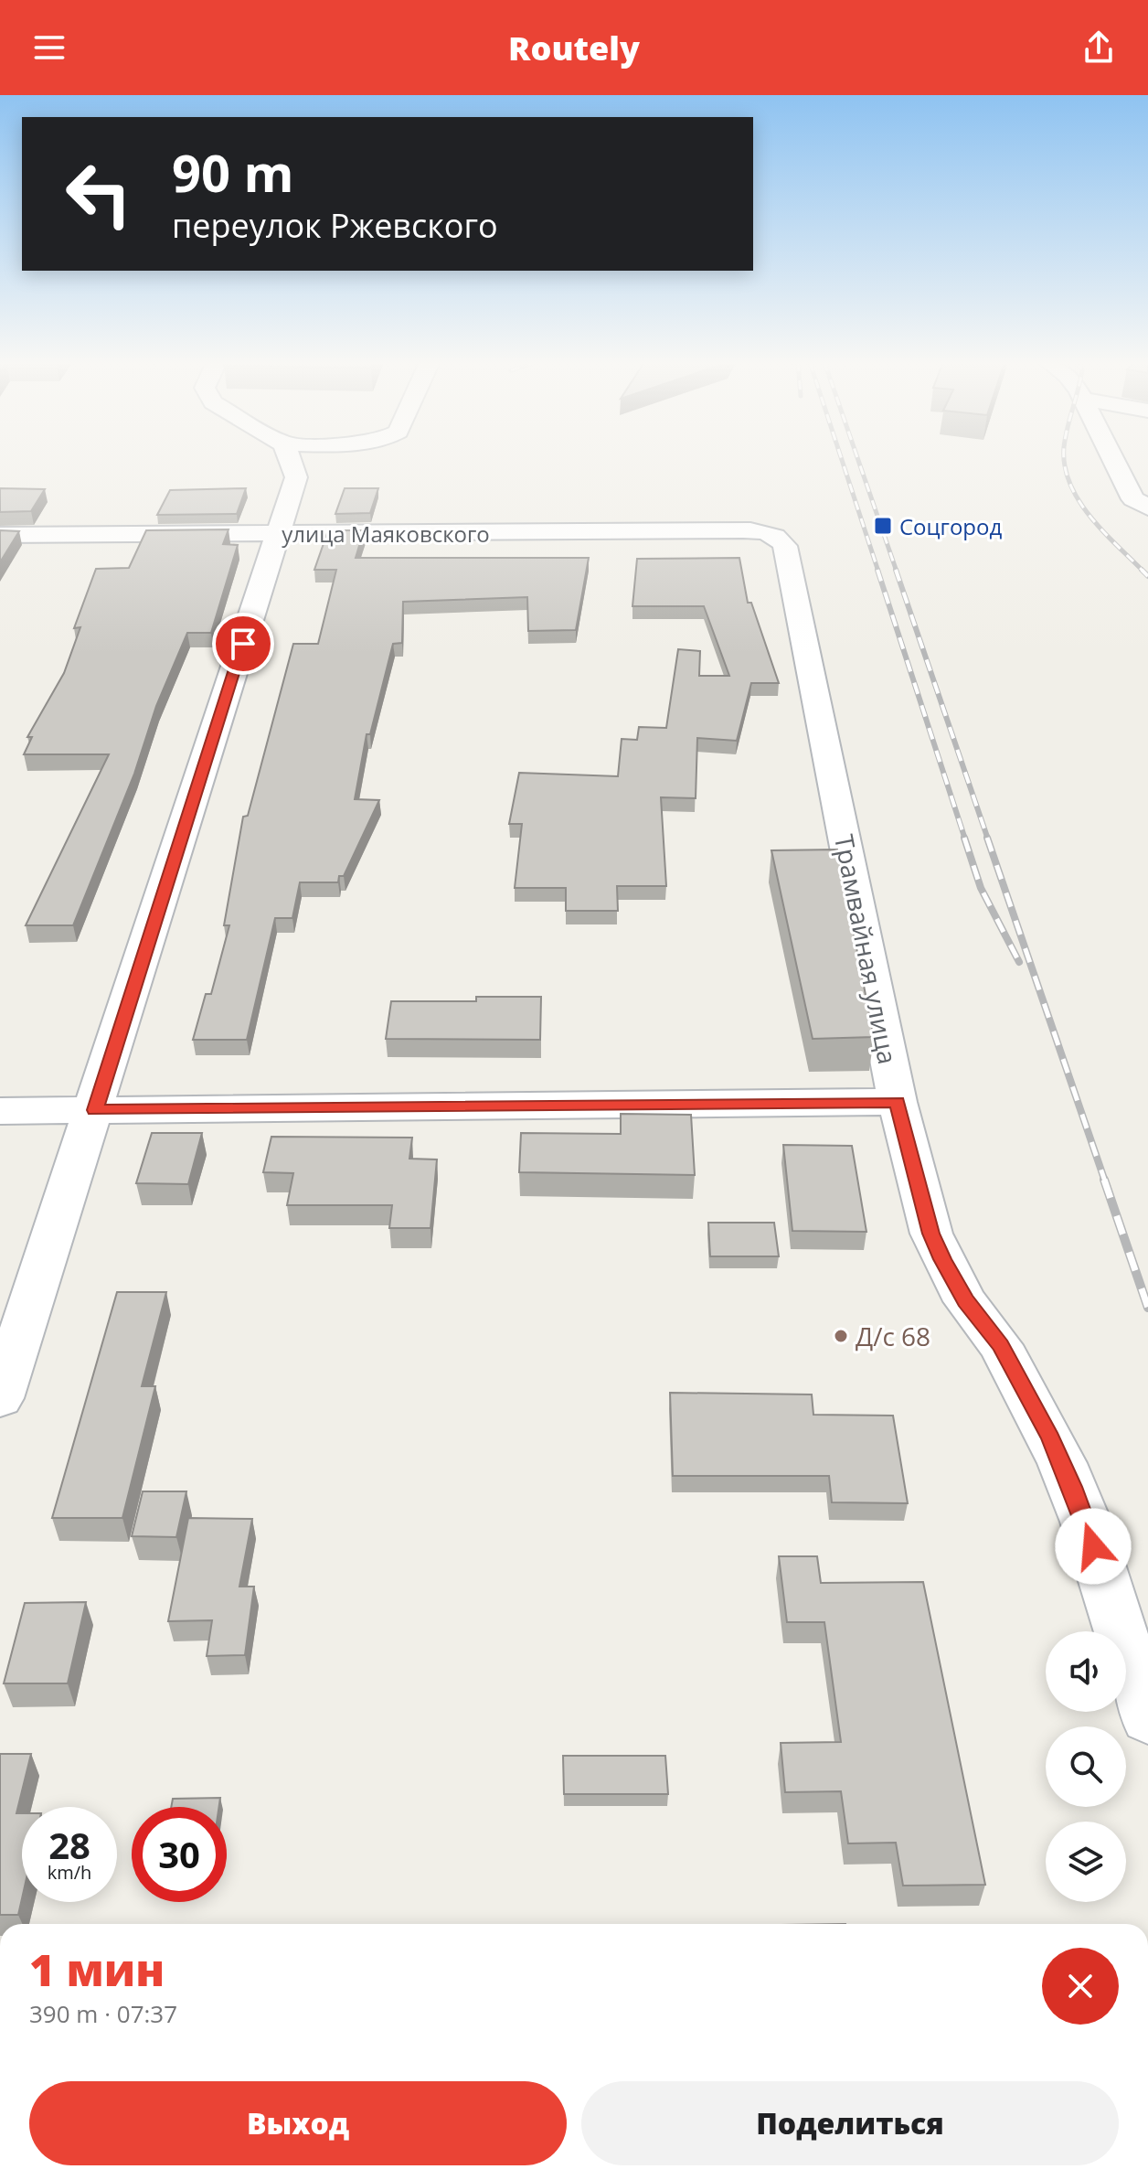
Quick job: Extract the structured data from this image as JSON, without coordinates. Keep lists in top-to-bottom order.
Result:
{
  "streets": {
    "street": ["улица Маяковского", "Трамвайная улица"]
  },
  "crossings": [
    ["улица Маяковского", "Трамвайная улица"]
  ],
  "places": {
    "transit": ["Соцгород"],
    "other": ["Д/с 68"]
  },
  "page": {
    "header": "Routely",
    "turn": ["90 m", "переулок Ржевского"],
    "speed": "28 km/h",
    "limit": "30",
    "heading": ["1 мин", "390 m · 07:37"],
    "buttons": ["Выход", "Поделиться"]
  }
}
